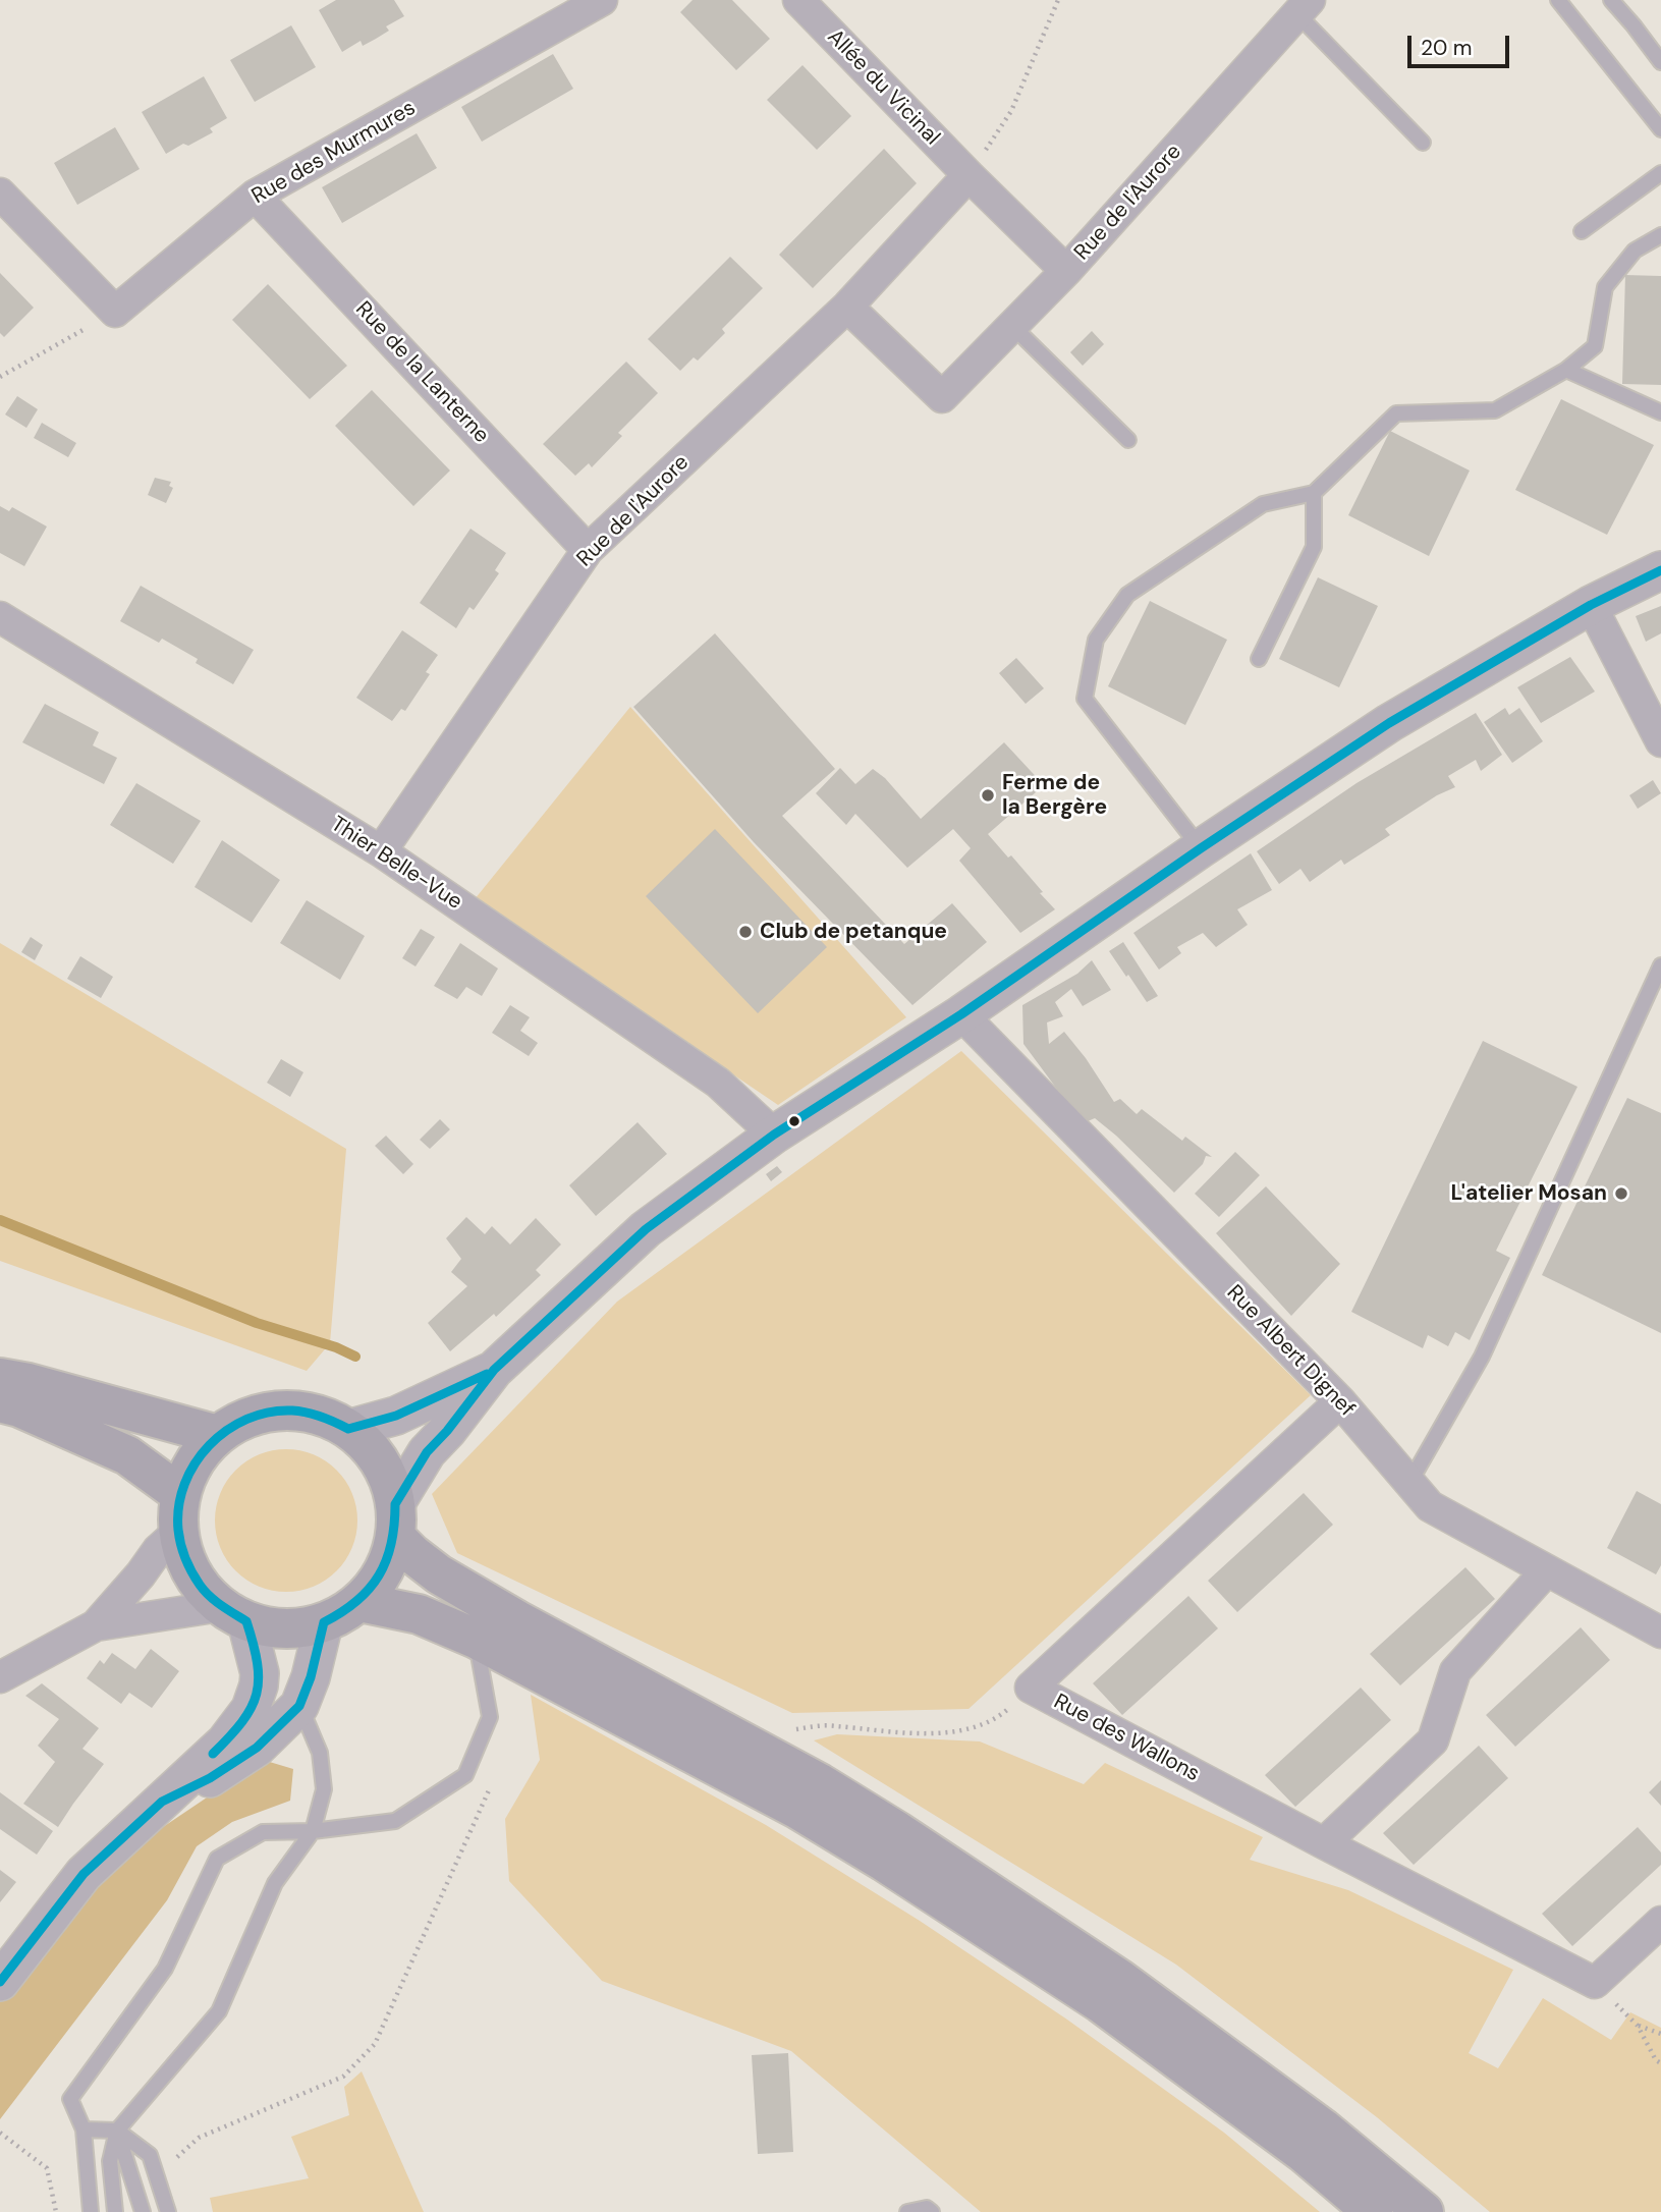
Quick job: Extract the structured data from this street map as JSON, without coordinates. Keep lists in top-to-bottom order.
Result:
{
  "streets": {
    "street": [
      "Allée du Vicinal",
      "Rue des Murmures",
      "Rue de l'Aurore",
      "Rue de la Lanterne",
      "Thier Belle-Vue",
      "Rue Albert Dignef",
      "Rue des Wallons"
    ]
  },
  "crossings": [
    ["Allée du Vicinal", "Rue de l'Aurore"],
    ["Rue des Murmures", "Rue de la Lanterne"],
    ["Rue de l'Aurore", "Rue de la Lanterne"],
    ["Rue de l'Aurore", "Thier Belle-Vue"],
    ["Rue Albert Dignef", "Rue des Wallons"]
  ],
  "places": ["Ferme de la Bergère", "Club de petanque", "L'atelier Mosan"],
  "scale_bar": "20 m"
}
